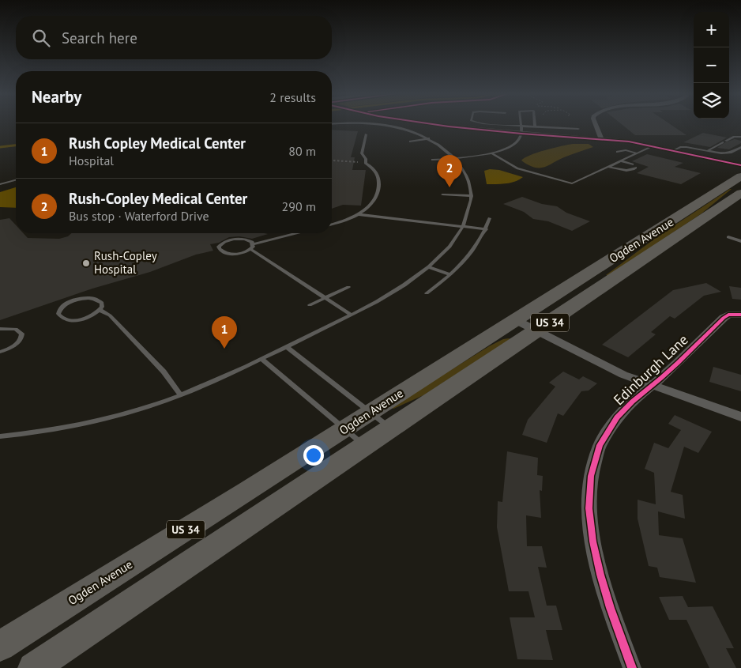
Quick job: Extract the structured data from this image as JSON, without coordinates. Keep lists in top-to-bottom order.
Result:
{
  "streets": {
    "main road": ["Ogden Avenue", "US 34"],
    "street": ["Edinburgh Lane"]
  },
  "places": ["Rush-Copley Hospital"],
  "page": {
    "map_buttons": ["+", "−"],
    "search": "Search here",
    "heading": ["Nearby", "2 results"],
    "list": [
      {
        "mark": "1",
        "name": "Rush Copley Medical Center",
        "note": "Hospital",
        "value": "80 m"
      },
      {
        "mark": "2",
        "name": "Rush-Copley Medical Center",
        "note": "Bus stop · Waterford Drive",
        "value": "290 m"
      }
    ],
    "pins": ["2", "1"]
  }
}
